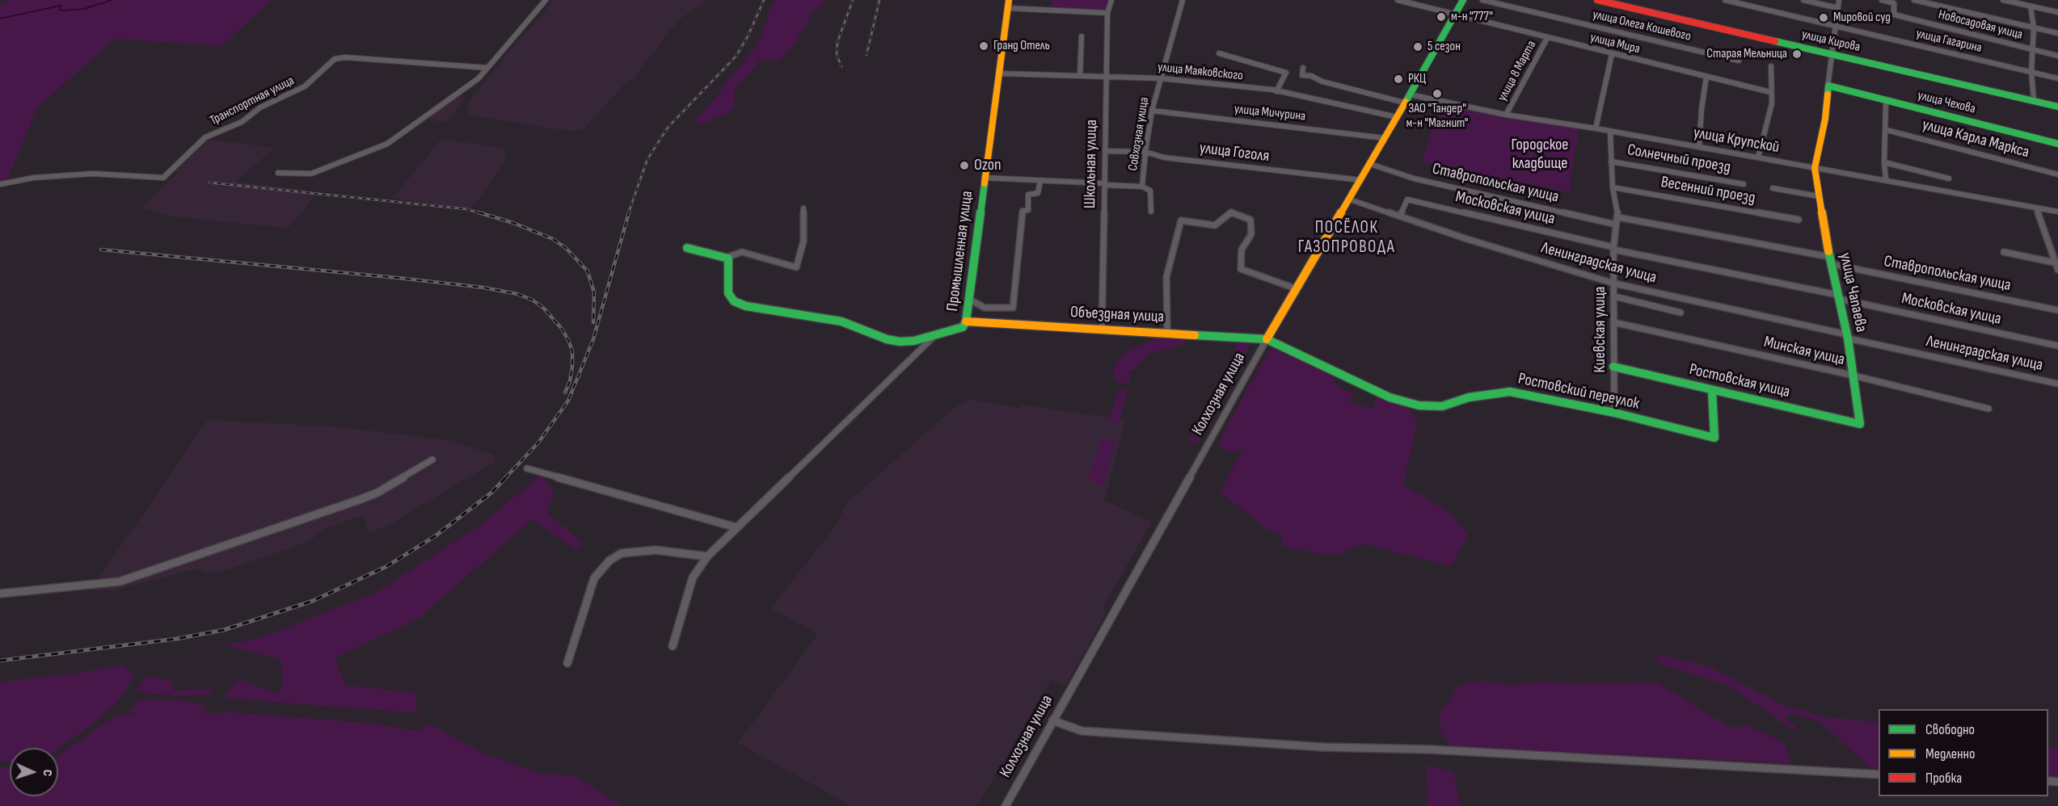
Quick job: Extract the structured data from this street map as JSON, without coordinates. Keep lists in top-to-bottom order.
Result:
{
  "streets": {
    "street": [
      "Новосадовая улица",
      "улица Олега Кошевого",
      "улица Кирова",
      "улица Гагарина",
      "улица Мира",
      "улица 8 Марта",
      "улица Маяковского",
      "Транспортная улица",
      "улица Чехова",
      "улица Мичурина",
      "Совхозная улица",
      "улица Карла Маркса",
      "улица Крупской",
      "улица Гоголя",
      "Солнечный проезд",
      "Школьная улица",
      "Ставропольская улица",
      "Весенний проезд",
      "Московская улица",
      "Промышленная улица",
      "Ленинградская улица",
      "улица Чапаева",
      "Объездная улица",
      "Киевская улица",
      "Минская улица",
      "Ростовская улица",
      "Ростовский переулок",
      "Колхозная улица"
    ]
  },
  "crossings": [
    ["улица Мира", "улица 8 Марта"],
    ["улица Мира", "Колхозная улица"],
    ["улица 8 Марта", "улица Крупской"],
    ["улица Маяковского", "Совхозная улица"],
    ["улица Маяковского", "Школьная улица"],
    ["улица Маяковского", "Промышленная улица"],
    ["улица Маяковского", "Колхозная улица"],
    ["улица Мичурина", "Совхозная улица"],
    ["улица Мичурина", "Колхозная улица"],
    ["Совхозная улица", "улица Гоголя"],
    ["улица Крупской", "улица Чапаева"],
    ["улица Крупской", "Киевская улица"],
    ["улица Крупской", "Колхозная улица"],
    ["улица Гоголя", "Школьная улица"],
    ["улица Гоголя", "Колхозная улица"],
    ["Солнечный проезд", "Киевская улица"],
    ["Школьная улица", "Объездная улица"],
    ["Ставропольская улица", "улица Чапаева"],
    ["Ставропольская улица", "Киевская улица"],
    ["Ставропольская улица", "Колхозная улица"],
    ["Весенний проезд", "Киевская улица"],
    ["Московская улица", "Ленинградская улица"],
    ["Московская улица", "улица Чапаева"],
    ["Московская улица", "Киевская улица"],
    ["Промышленная улица", "Объездная улица"],
    ["Ленинградская улица", "улица Чапаева"],
    ["Ленинградская улица", "Киевская улица"],
    ["Ленинградская улица", "Колхозная улица"],
    ["улица Чапаева", "Минская улица"],
    ["улица Чапаева", "Ростовская улица"],
    ["Объездная улица", "Ростовский переулок"],
    ["Объездная улица", "Колхозная улица"],
    ["Киевская улица", "Минская улица"],
    ["Киевская улица", "Ростовская улица"],
    ["Киевская улица", "Ростовский переулок"],
    ["Ростовская улица", "Ростовский переулок"],
    ["Ростовский переулок", "Колхозная улица"]
  ],
  "districts": ["ПОСЁЛОК ГАЗОПРОВОДА"],
  "parks": ["Городское кладбище"],
  "places": [
    "м-н \"777\"",
    "Мировой суд",
    "Гранд Отель",
    "5 сезон",
    "Старая Мельница",
    "РКЦ",
    "ЗАО \"Тандер\" м-н \"Магнит\"",
    "Ozon"
  ],
  "legend": ["Свободно", "Медленно", "Пробка"],
  "north": "right"
}
